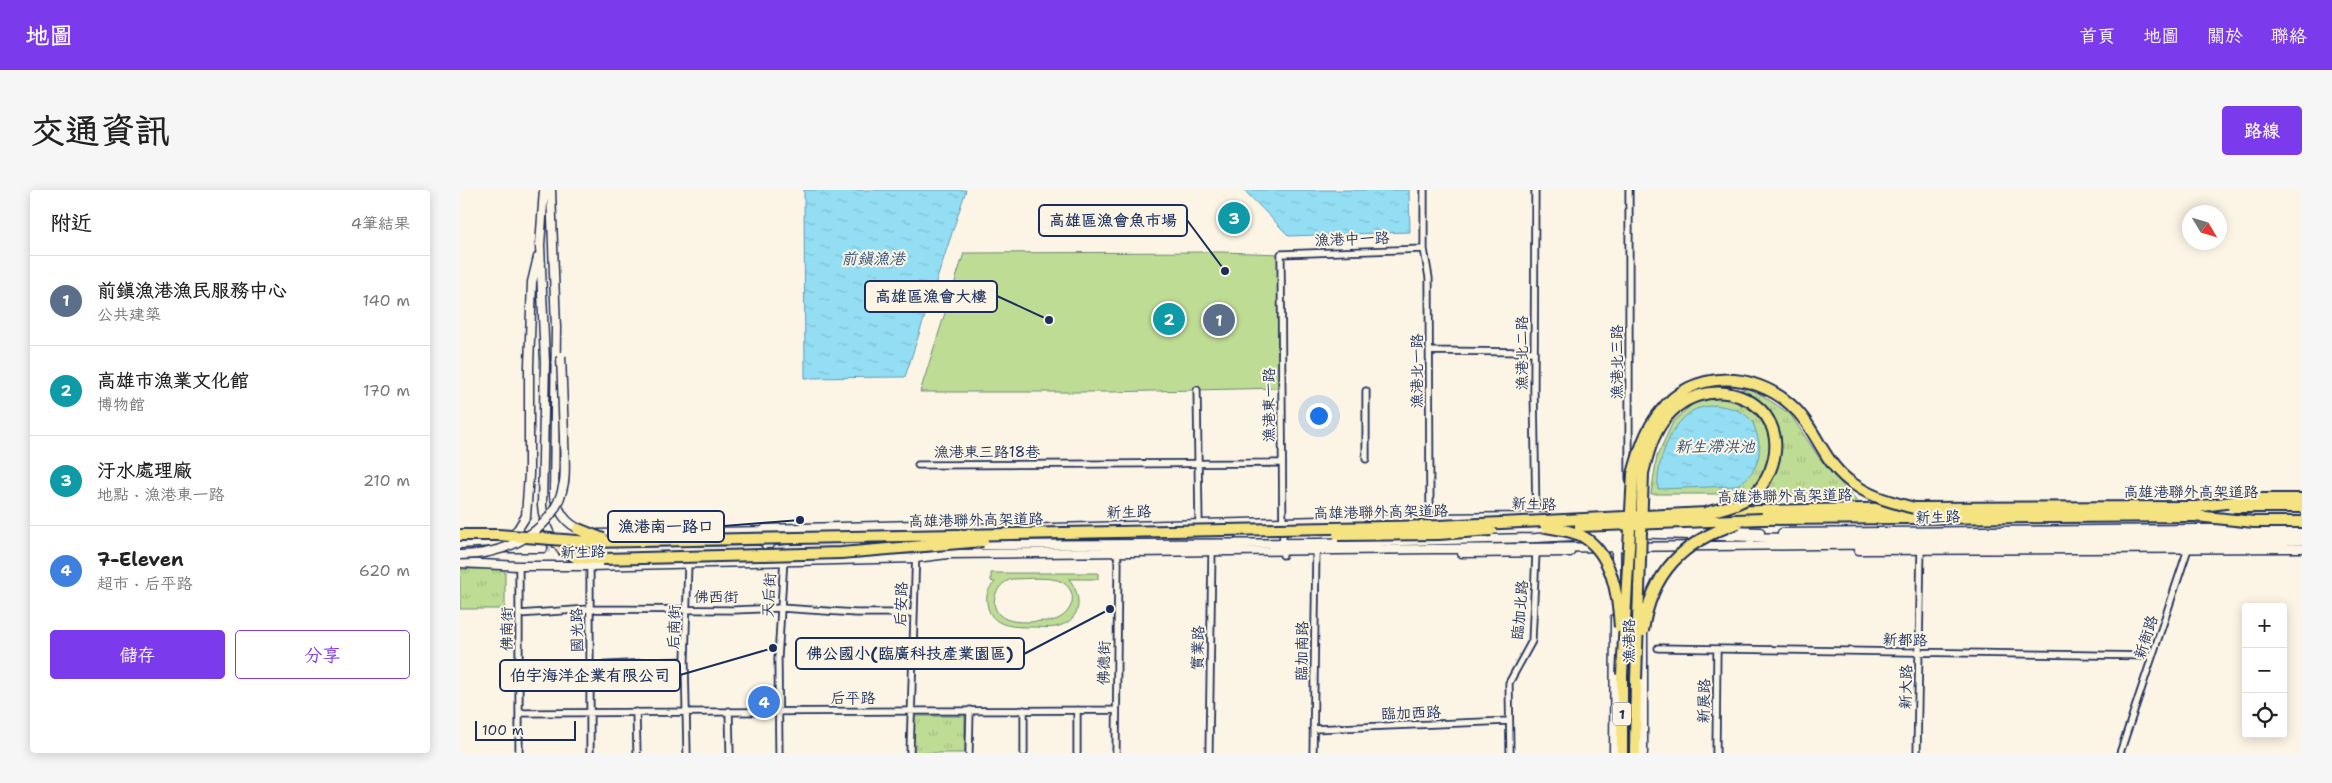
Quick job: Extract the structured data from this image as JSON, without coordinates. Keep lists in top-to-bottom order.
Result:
{
  "streets": {
    "highway": ["高雄港聯外高架道路", "1"],
    "street": [
      "漁港中一路",
      "漁港北二路",
      "漁港北三路",
      "漁港北一路",
      "漁港東一路",
      "漁港東三路18巷",
      "新生路",
      "天后街",
      "佛西街",
      "后安路",
      "臨加北路",
      "后南街",
      "佛南街",
      "國光路",
      "新衙路",
      "新都路",
      "漁港路",
      "實業路",
      "臨加南路",
      "佛德街",
      "新大路",
      "后平路",
      "新展路",
      "臨加西路"
    ]
  },
  "crossings": [
    ["漁港中一路", "漁港北一路"],
    ["漁港中一路", "漁港東一路"],
    ["漁港北二路", "新生路"],
    ["漁港北三路", "新生路"],
    ["漁港北一路", "新生路"],
    ["漁港東一路", "漁港東三路18巷"],
    ["漁港東一路", "新生路"],
    ["高雄港聯外高架道路", "新生路"],
    ["新生路", "天后街"],
    ["新生路", "后安路"],
    ["新生路", "臨加北路"],
    ["新生路", "后南街"],
    ["新生路", "佛南街"],
    ["新生路", "國光路"],
    ["新生路", "新衙路"],
    ["新生路", "漁港路"],
    ["新生路", "實業路"],
    ["新生路", "臨加南路"],
    ["新生路", "佛德街"],
    ["新生路", "新大路"],
    ["天后街", "佛西街"],
    ["天后街", "后平路"],
    ["佛西街", "后安路"],
    ["佛西街", "后南街"],
    ["佛西街", "佛南街"],
    ["佛西街", "國光路"],
    ["后安路", "后平路"],
    ["臨加北路", "臨加西路"],
    ["后南街", "后平路"],
    ["佛南街", "后平路"],
    ["國光路", "后平路"],
    ["新衙路", "新都路"],
    ["新都路", "新大路"],
    ["新都路", "新展路"],
    ["臨加南路", "臨加西路"],
    ["佛德街", "后平路"]
  ],
  "water": ["前鎮漁港", "新生滯洪池"],
  "places": [
    "高雄區漁會魚市場",
    "高雄區漁會大樓",
    "漁港南一路口",
    "佛公國小(臨廣科技產業園區)",
    "伯宇海洋企業有限公司"
  ],
  "scale_bar": "100 m",
  "north": "bottom right",
  "page": {
    "header": "地圖",
    "nav": [
      "首頁",
      "地圖",
      "關於",
      "聯絡"
    ],
    "buttons": [
      "路線",
      ["儲存", "分享"]
    ],
    "title": "交通資訊",
    "heading": ["附近", "4筆結果"],
    "pins": [
      "3",
      "2",
      "1",
      "4"
    ],
    "list": [
      {
        "mark": "1",
        "name": "前鎮漁港漁民服務中心",
        "note": "公共建築",
        "value": "140 m"
      },
      {
        "mark": "2",
        "name": "高雄市漁業文化館",
        "note": "博物館",
        "value": "170 m"
      },
      {
        "mark": "3",
        "name": "汙水處理廠",
        "note": "地點 · 漁港東一路",
        "value": "210 m"
      },
      {
        "mark": "4",
        "name": "7-Eleven",
        "note": "超市 · 后平路",
        "value": "620 m"
      }
    ],
    "map_buttons": ["+", "−"],
    "scale": "100 m"
  }
}
